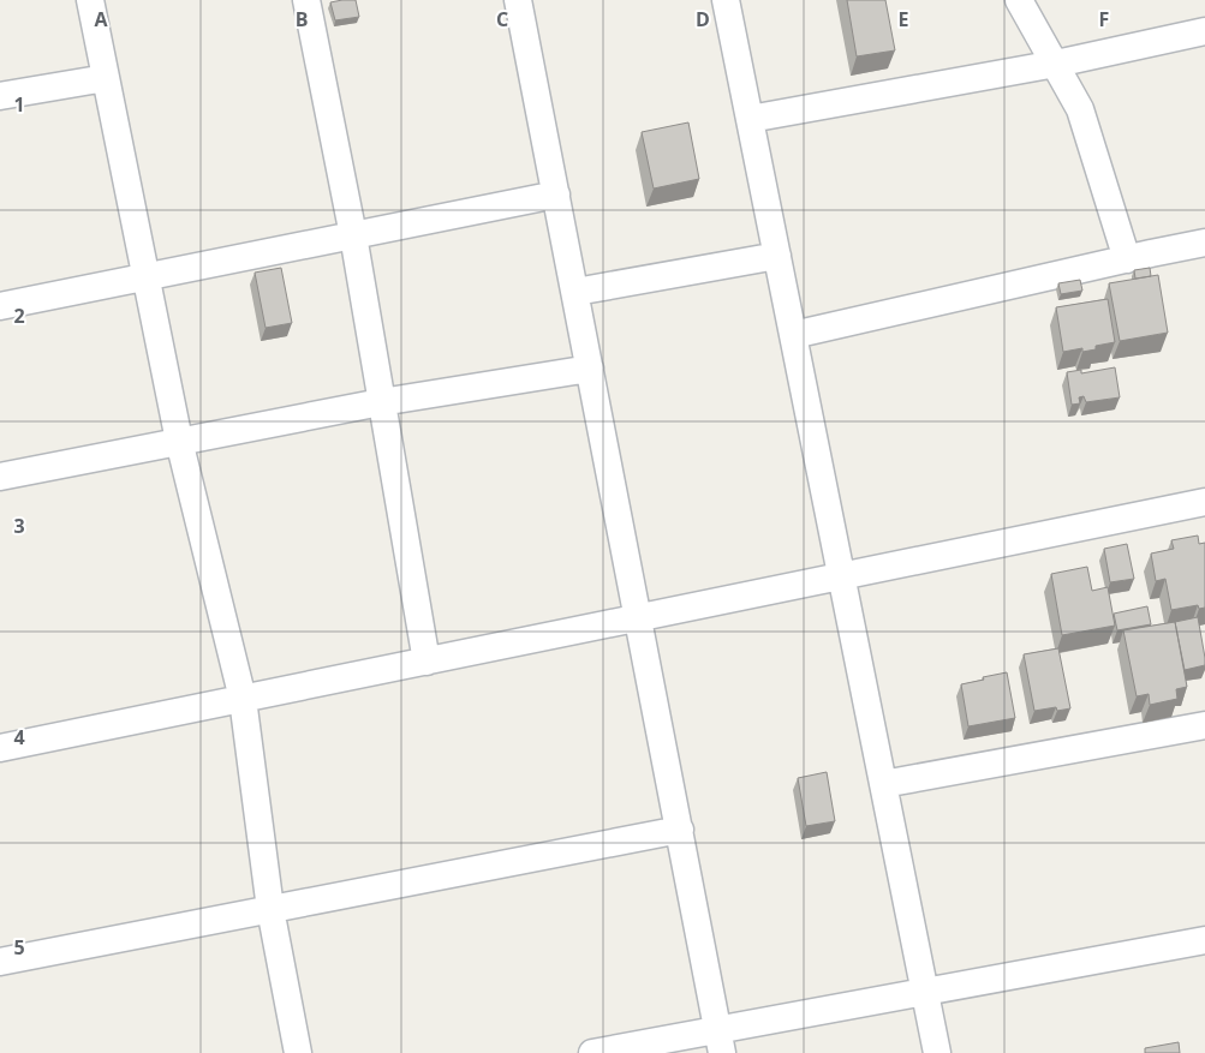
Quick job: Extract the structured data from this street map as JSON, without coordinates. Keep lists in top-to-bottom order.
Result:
{
  "grid": {
    "columns": [
      "A",
      "B",
      "C",
      "D",
      "E",
      "F"
    ],
    "rows": [
      "1",
      "2",
      "3",
      "4",
      "5"
    ]
  }
}
